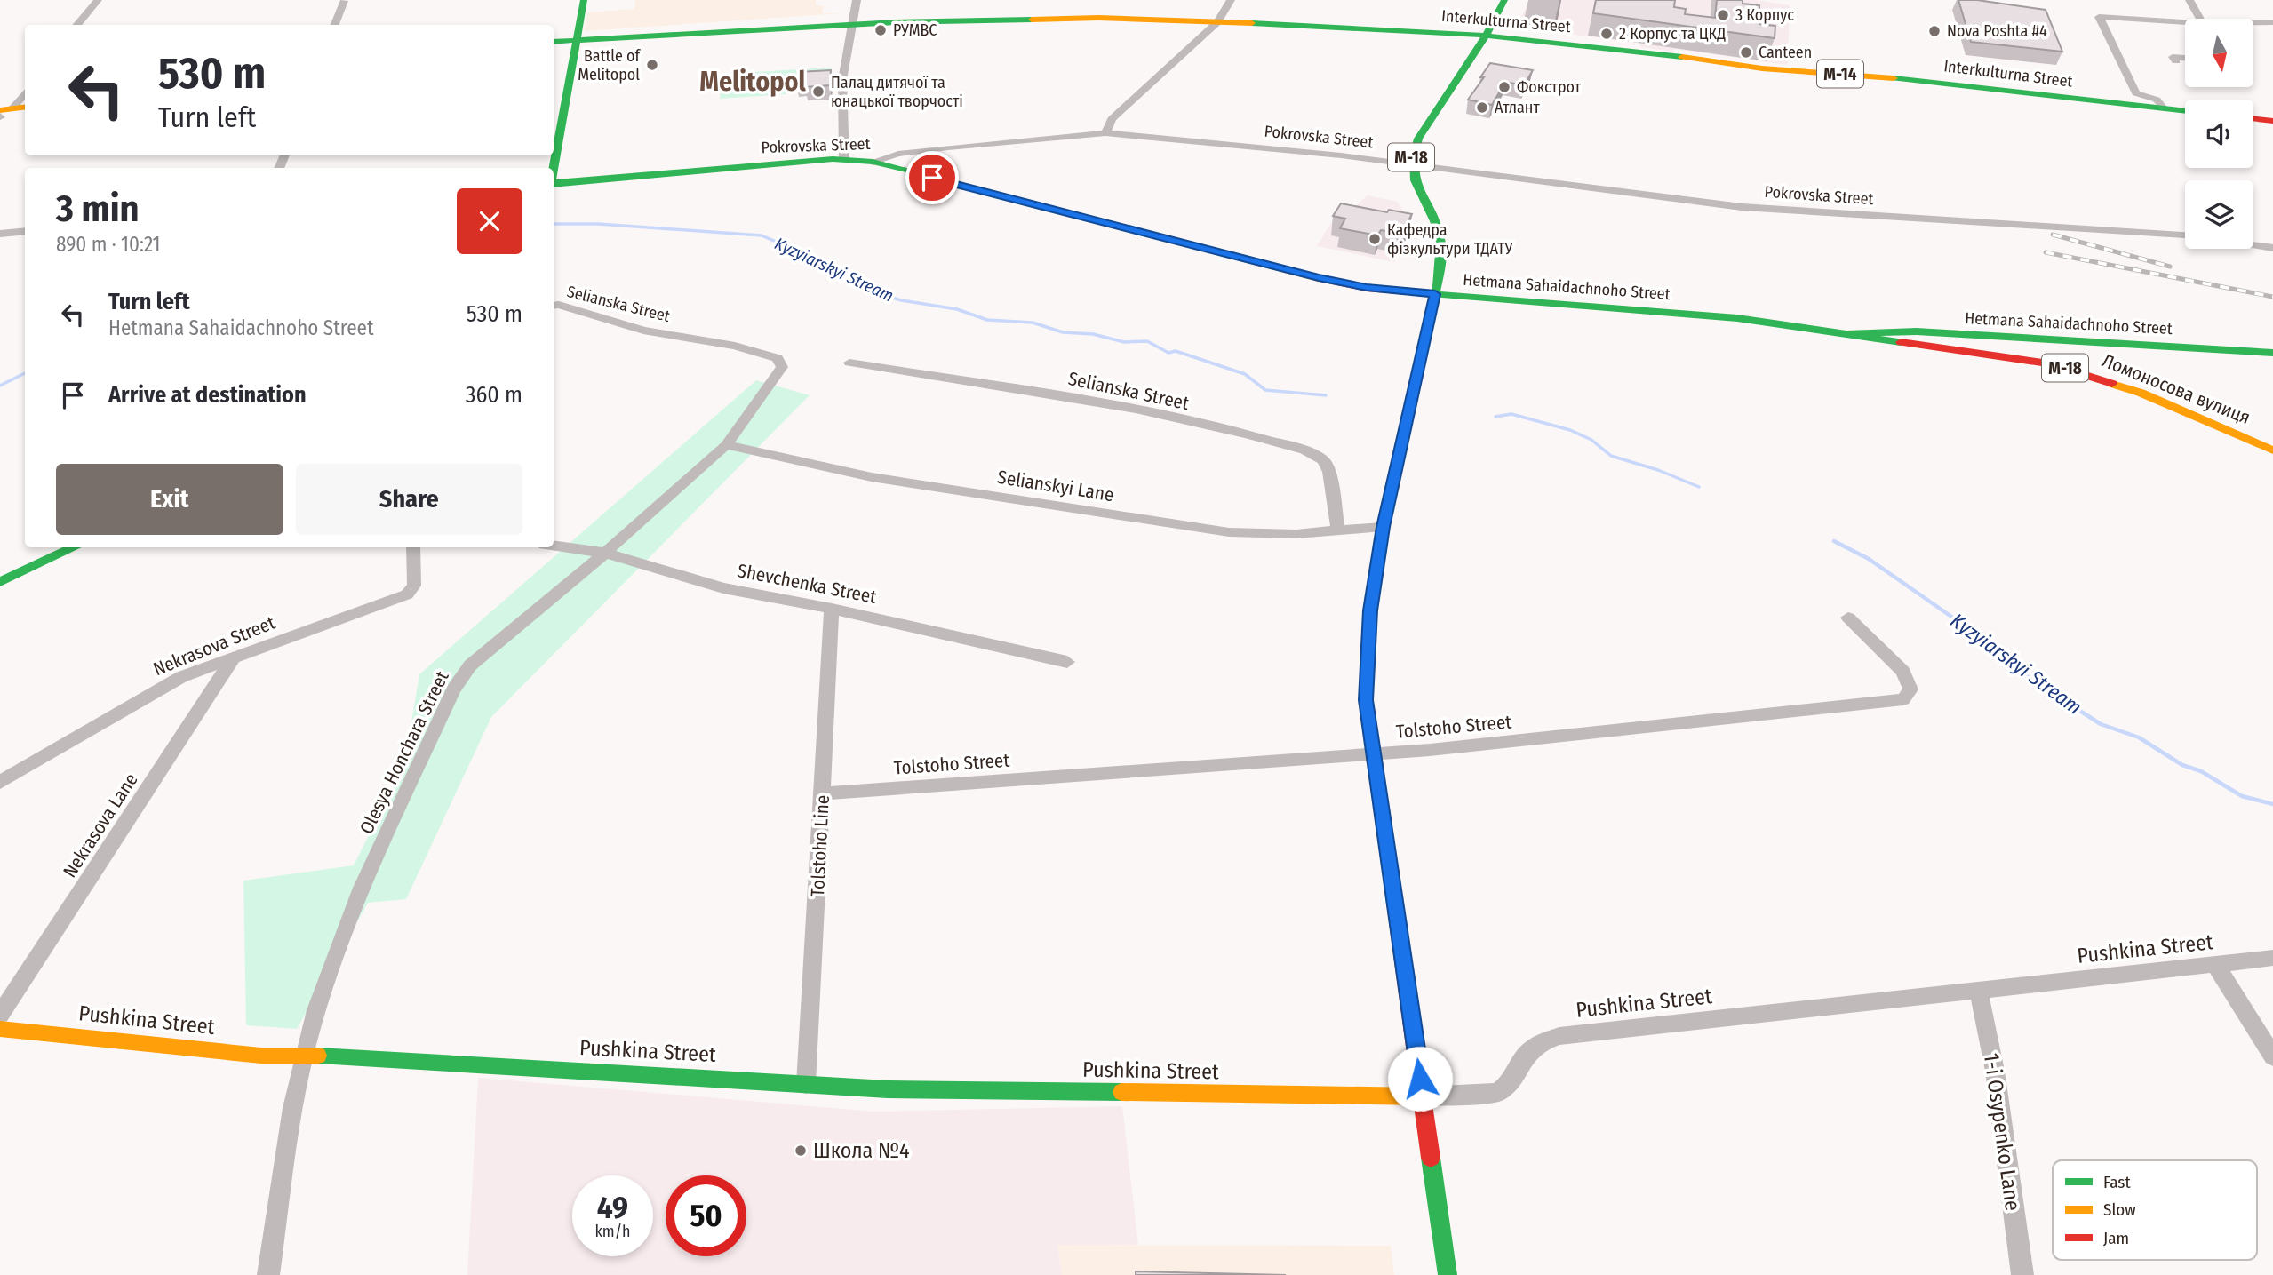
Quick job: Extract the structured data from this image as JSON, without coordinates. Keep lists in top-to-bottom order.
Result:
{
  "streets": {
    "main road": [
      "Interkulturna Street",
      "М-14",
      "Pokrovska Street",
      "М-18",
      "Hetmana Sahaidachnoho Street",
      "Ломоносова вулиця",
      "Pushkina Street"
    ],
    "street": [
      "Selianska Street",
      "Selianskyi Lane",
      "Shevchenka Street",
      "Nekrasova Street",
      "Tolstoho Street",
      "Olesya Honchara Street",
      "Nekrasova Lane",
      "Tolstoho Line",
      "1-i Osypenko Lane"
    ]
  },
  "crossings": [
    ["Interkulturna Street", "М-18"],
    ["Pokrovska Street", "М-18"],
    ["Pokrovska Street", "Hetmana Sahaidachnoho Street"],
    ["М-18", "Hetmana Sahaidachnoho Street"],
    ["Hetmana Sahaidachnoho Street", "Ломоносова вулиця"],
    ["Selianska Street", "Selianskyi Lane"],
    ["Selianska Street", "Olesya Honchara Street"],
    ["Selianskyi Lane", "Olesya Honchara Street"],
    ["Shevchenka Street", "Olesya Honchara Street"],
    ["Shevchenka Street", "Tolstoho Line"],
    ["Nekrasova Street", "Nekrasova Lane"],
    ["Tolstoho Street", "Tolstoho Line"],
    ["Olesya Honchara Street", "Pushkina Street"],
    ["Tolstoho Line", "Pushkina Street"],
    ["Pushkina Street", "1-i Osypenko Lane"]
  ],
  "districts": ["Melitopol"],
  "water": ["Kyzyiarskyi Stream"],
  "places": [
    "3 Корпус",
    "РУМВC",
    "Nova Poshta #4",
    "2 Корпус та ЦКД",
    "Canteen",
    "Battle of Melitopol",
    "Фокстрот",
    "Палац дитячої та юнацької творчості",
    "Атлант",
    "Кафедра фізкультури ТДАТУ",
    "Школа №4"
  ],
  "legend": ["Fast", "Slow", "Jam"],
  "north": "bottom",
  "page": {
    "turn": ["530 m", "Turn left"],
    "heading": ["3 min", "890 m · 10:21"],
    "list": [
      {
        "name": "Turn left",
        "note": "Hetmana Sahaidachnoho Street",
        "value": "530 m"
      },
      {
        "name": "Arrive at destination",
        "value": "360 m"
      }
    ],
    "buttons": ["Exit", "Share"],
    "speed": "49 km/h",
    "limit": "50"
  }
}
